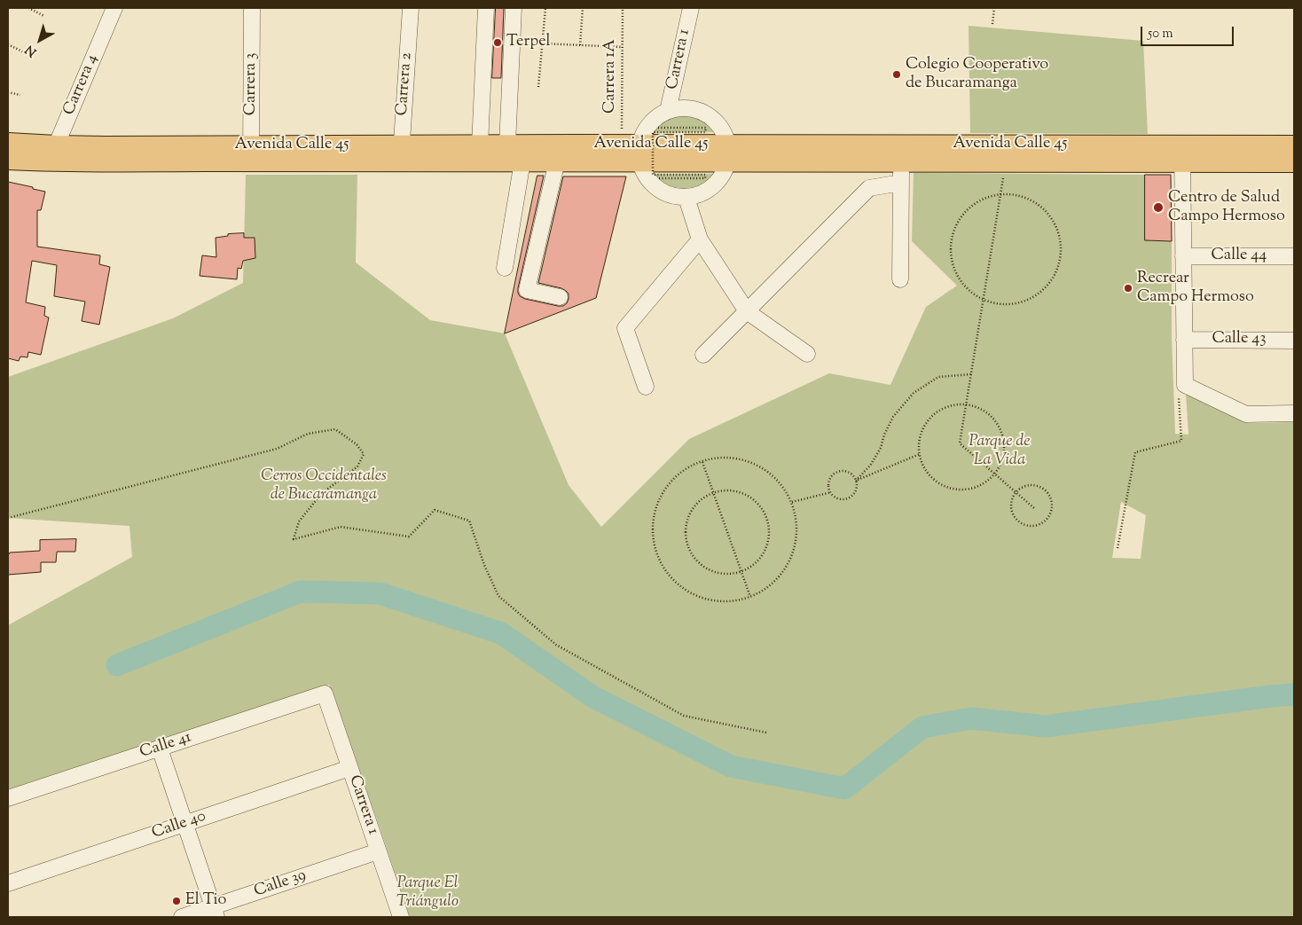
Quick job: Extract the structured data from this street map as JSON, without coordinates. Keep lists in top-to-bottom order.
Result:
{
  "streets": {
    "main road": ["Avenida Calle 45"],
    "street": [
      "Carrera 1",
      "Carrera 3",
      "Carrera 2",
      "Carrera 4",
      "Calle 44",
      "Calle 43",
      "Calle 41",
      "Calle 40",
      "Calle 39"
    ],
    "path": ["Carrera 1A"]
  },
  "crossings": [
    ["Carrera 1", "Calle 41"],
    ["Carrera 1", "Calle 40"],
    ["Carrera 1", "Calle 39"],
    ["Carrera 1A", "Avenida Calle 45"],
    ["Carrera 3", "Avenida Calle 45"],
    ["Carrera 2", "Avenida Calle 45"],
    ["Carrera 4", "Avenida Calle 45"]
  ],
  "parks": ["Parque de La Vida", "Cerros Occidentales de Bucaramanga", "Parque El Triángulo"],
  "places": [
    "Terpel",
    "Colegio Cooperativo de Bucaramanga",
    "Centro de Salud Campo Hermoso",
    "Recrear Campo Hermoso",
    "El Tio"
  ],
  "scale_bar": "50 m",
  "north": "bottom left"
}
